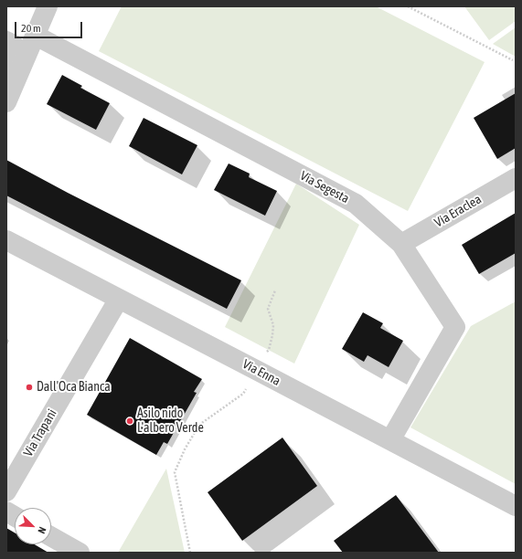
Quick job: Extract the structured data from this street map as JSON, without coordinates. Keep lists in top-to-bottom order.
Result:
{
  "streets": {
    "street": [
      "Via Segesta",
      "Via Eraclea",
      "Via Enna",
      "Via Trapani"
    ]
  },
  "crossings": [
    ["Via Segesta", "Via Eraclea"],
    ["Via Segesta", "Via Enna"],
    ["Via Enna", "Via Trapani"]
  ],
  "places": ["Dall'Oca Bianca", "Asilo nido L'albero Verde"],
  "scale_bar": "20 m",
  "north": "bottom right"
}
